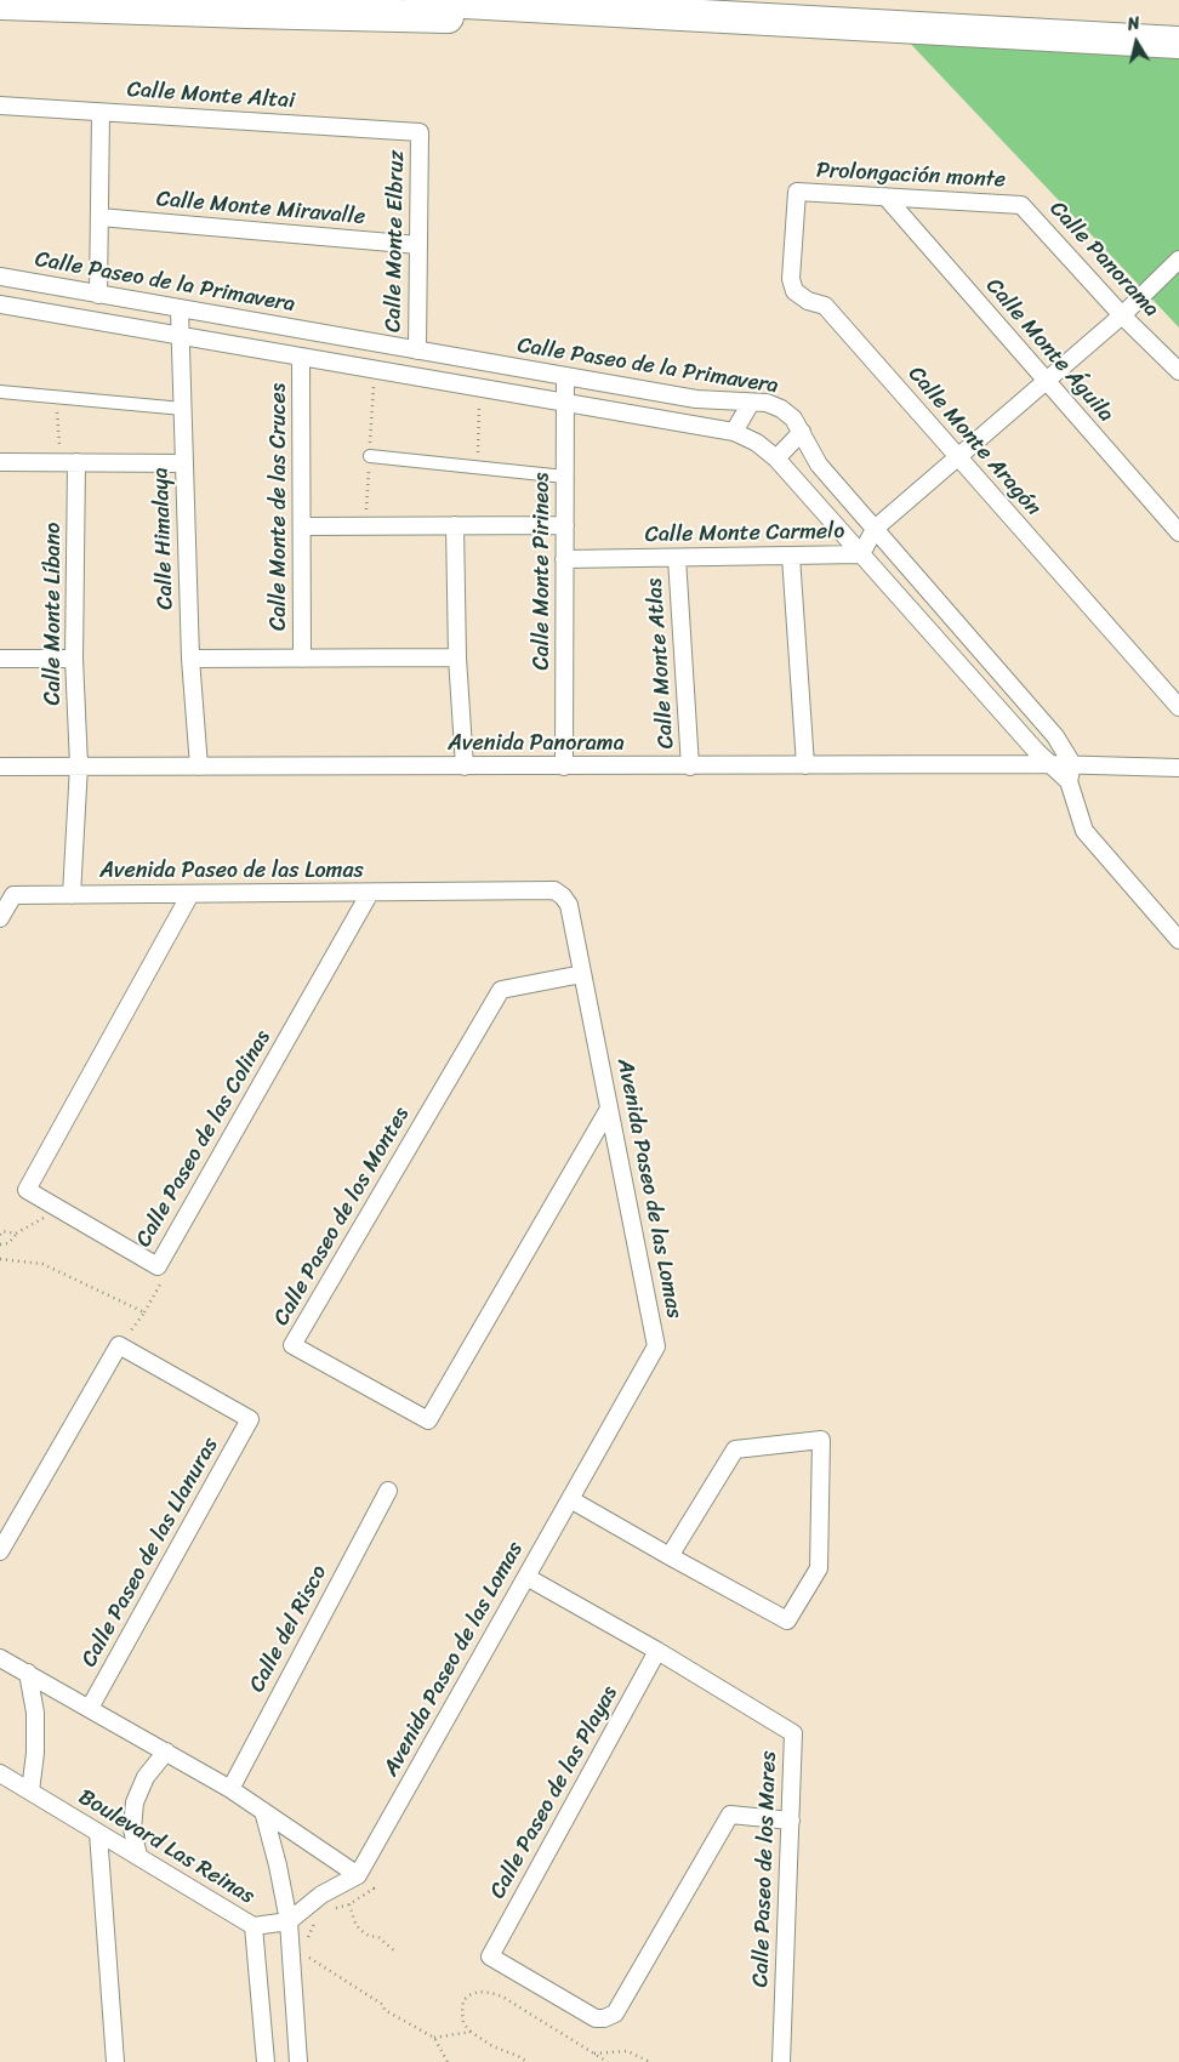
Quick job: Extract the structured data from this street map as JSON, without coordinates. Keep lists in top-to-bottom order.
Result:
{
  "streets": {
    "street": [
      "Calle Monte Altai",
      "Prolongación monte",
      "Calle Monte Miravalle",
      "Calle Monte Elbruz",
      "Calle Panorama",
      "Calle Paseo de la Primavera",
      "Calle Monte Águila",
      "Calle Monte Aragón",
      "Calle Monte de las Cruces",
      "Calle Monte Carmelo",
      "Calle Himalaya",
      "Calle Monte Pirineos",
      "Calle Monte Líbano",
      "Calle Monte Atlas",
      "Avenida Panorama",
      "Avenida Paseo de las Lomas",
      "Calle Paseo de las Colinas",
      "Calle Paseo de los Montes",
      "Calle Paseo de las Llanuras",
      "Calle del Risco",
      "Calle Paseo de las Playas",
      "Boulevard Las Reinas",
      "Calle Paseo de los Mares"
    ]
  },
  "crossings": [
    ["Calle Monte Altai", "Calle Monte Elbruz"],
    ["Prolongación monte", "Calle Panorama"],
    ["Prolongación monte", "Calle Monte Águila"],
    ["Prolongación monte", "Calle Monte Aragón"],
    ["Calle Monte Miravalle", "Calle Monte Elbruz"],
    ["Calle Monte Elbruz", "Calle Paseo de la Primavera"],
    ["Calle Panorama", "Calle Monte Carmelo"],
    ["Calle Paseo de la Primavera", "Calle Monte Carmelo"],
    ["Calle Paseo de la Primavera", "Calle Himalaya"],
    ["Calle Paseo de la Primavera", "Calle Monte Pirineos"],
    ["Calle Paseo de la Primavera", "Avenida Panorama"],
    ["Calle Monte Águila", "Calle Monte Carmelo"],
    ["Calle Monte Aragón", "Calle Monte Carmelo"],
    ["Calle Monte Carmelo", "Calle Monte Pirineos"],
    ["Calle Monte Carmelo", "Calle Monte Atlas"],
    ["Calle Himalaya", "Avenida Panorama"],
    ["Calle Monte Pirineos", "Avenida Panorama"],
    ["Calle Monte Líbano", "Avenida Panorama"],
    ["Calle Monte Líbano", "Avenida Paseo de las Lomas"],
    ["Calle Monte Atlas", "Avenida Panorama"],
    ["Avenida Paseo de las Lomas", "Calle Paseo de las Colinas"],
    ["Avenida Paseo de las Lomas", "Calle Paseo de los Montes"],
    ["Avenida Paseo de las Lomas", "Calle Paseo de los Mares"],
    ["Calle Paseo de las Playas", "Calle Paseo de los Mares"]
  ],
  "north": "top"
}
